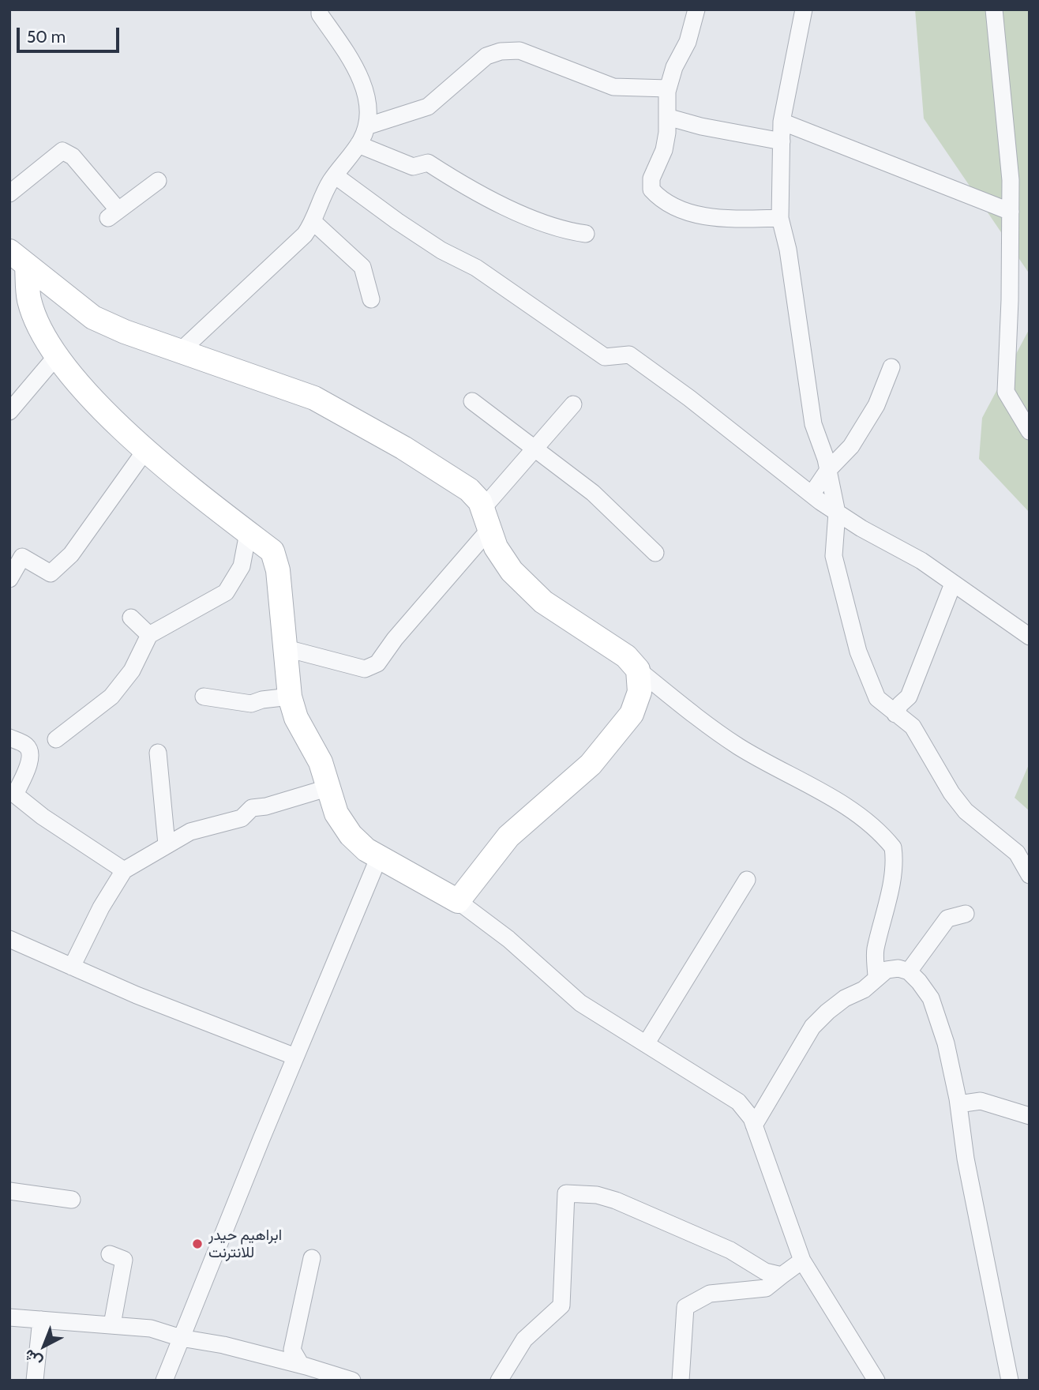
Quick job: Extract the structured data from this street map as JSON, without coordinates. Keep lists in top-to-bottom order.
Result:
{
  "places": ["ابراهيم حيدر للانترنت"],
  "scale_bar": "50 m",
  "north": "bottom left"
}
